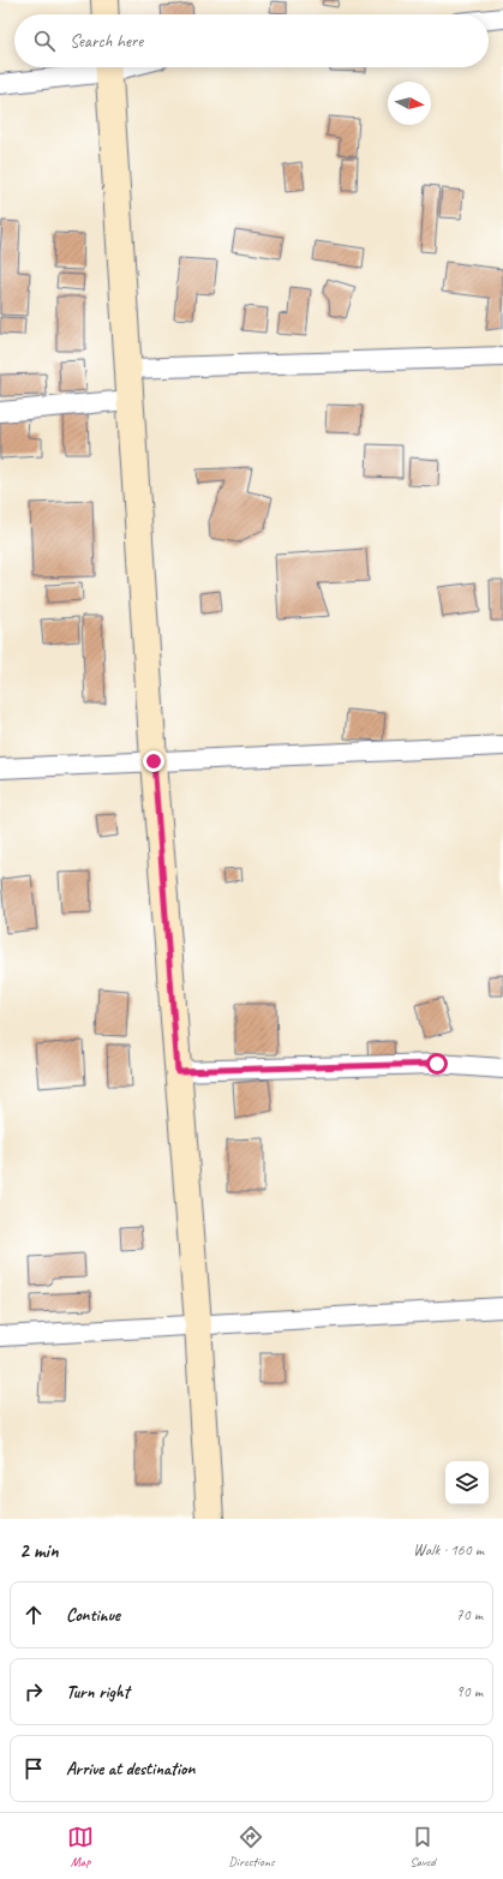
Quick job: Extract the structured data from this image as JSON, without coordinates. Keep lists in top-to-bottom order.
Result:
{
  "north": "right",
  "page": {
    "search": "Search here",
    "heading": ["2 min", "Walk · 160 m"],
    "list": [
      ["Continue", "70 m"],
      ["Turn right", "90 m"],
      "Arrive at destination"
    ],
    "nav": ["Map", "Directions", "Saved"]
  }
}
